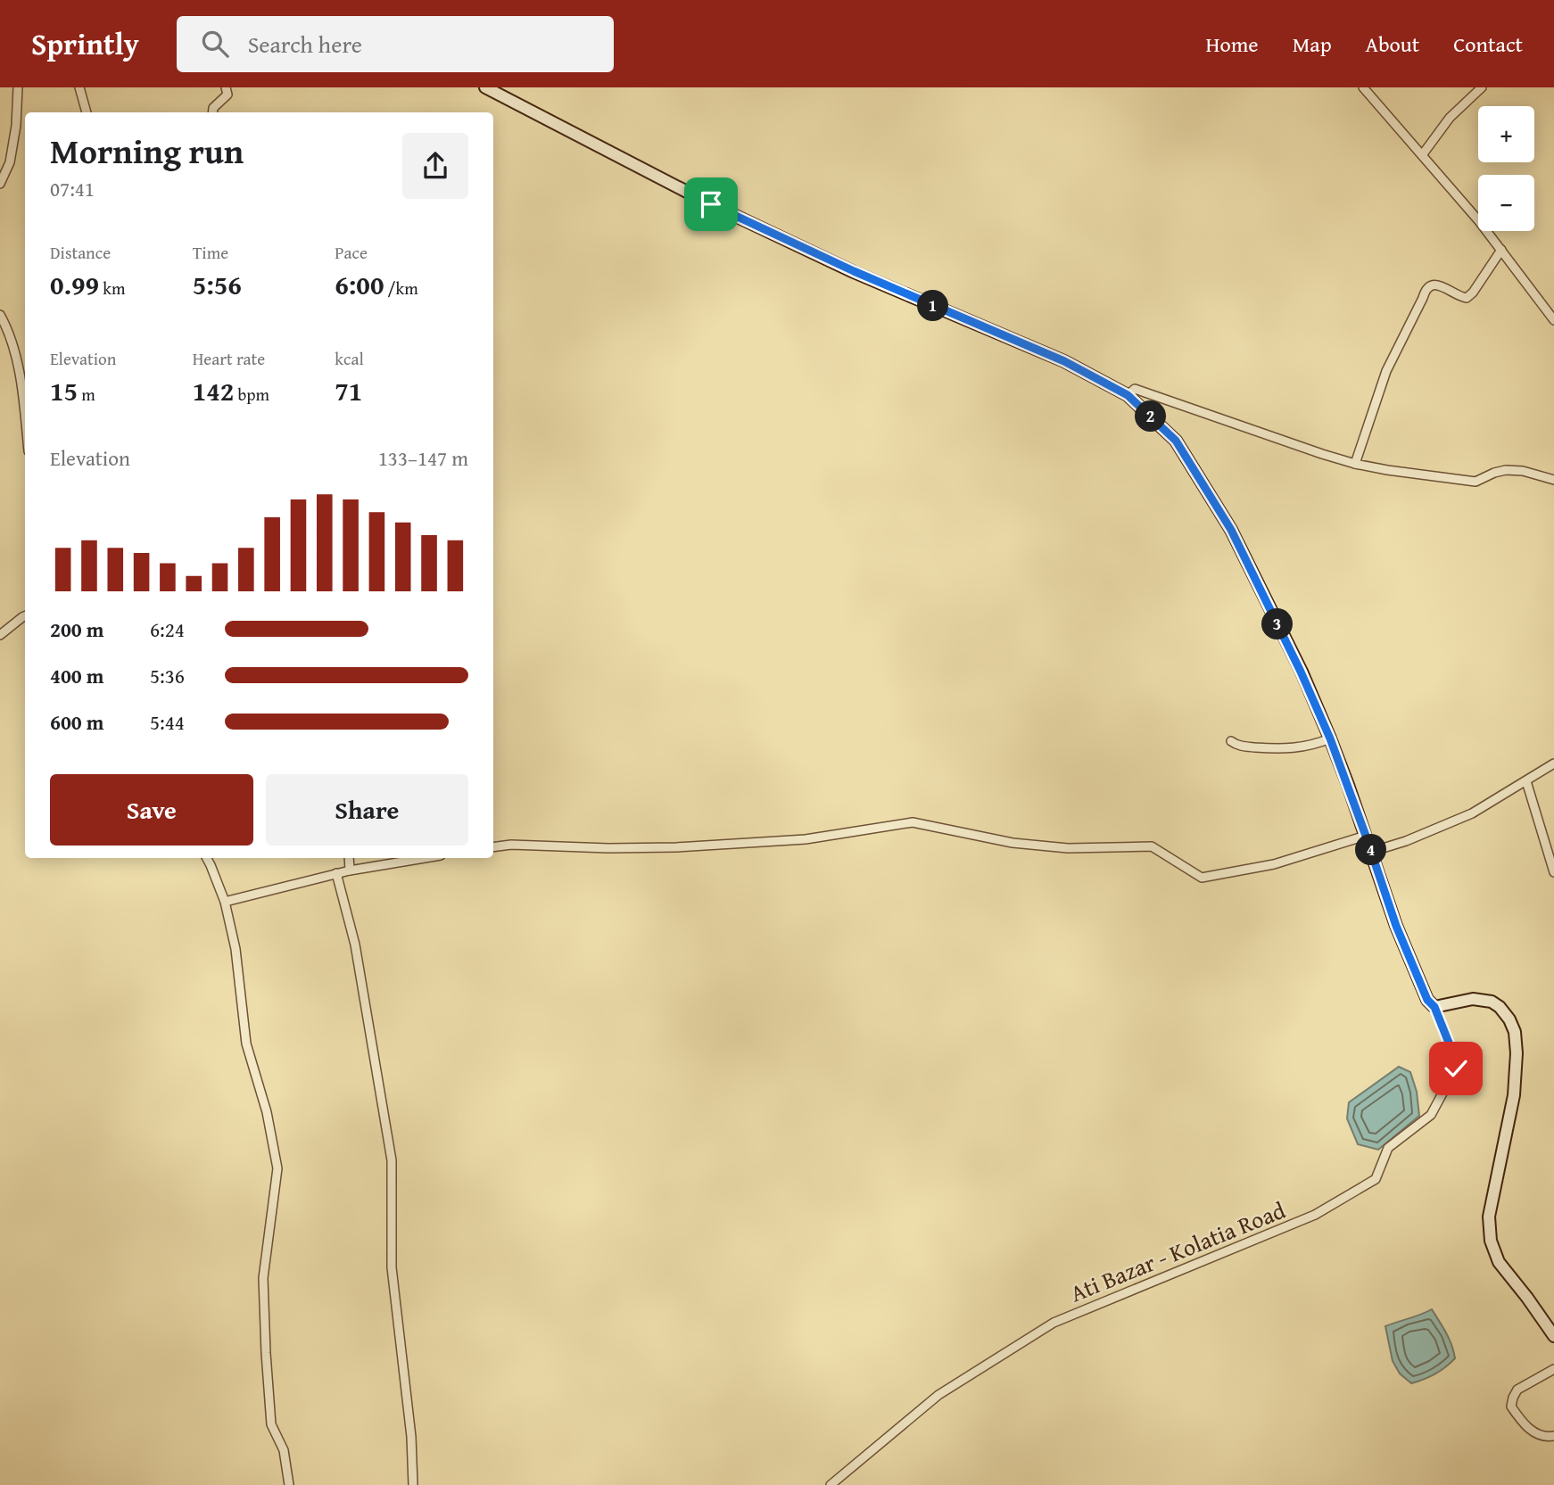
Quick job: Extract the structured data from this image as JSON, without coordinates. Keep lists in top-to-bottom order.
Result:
{
  "streets": {
    "street": ["Ati Bazar - Kolatia Road"]
  },
  "page": {
    "header": "Sprintly",
    "search": "Search here",
    "nav": [
      "Home",
      "Map",
      "About",
      "Contact"
    ],
    "map_buttons": ["+", "−"],
    "heading": ["Morning run", "07:41"],
    "stats": [
      ["Distance", "0.99 km"],
      ["Time", "5:56"],
      ["Pace", "6:00 /km"],
      ["Elevation", "15 m"],
      ["Heart rate", "142 bpm"],
      ["kcal", "71"]
    ],
    "pins": [
      "1",
      "2",
      "3",
      "4"
    ],
    "chart": ["Elevation", "133–147 m"],
    "list": [
      {
        "name": "200 m",
        "note": "6:24"
      },
      {
        "name": "400 m",
        "note": "5:36"
      },
      {
        "name": "600 m",
        "note": "5:44"
      }
    ],
    "buttons": ["Save", "Share"]
  }
}
